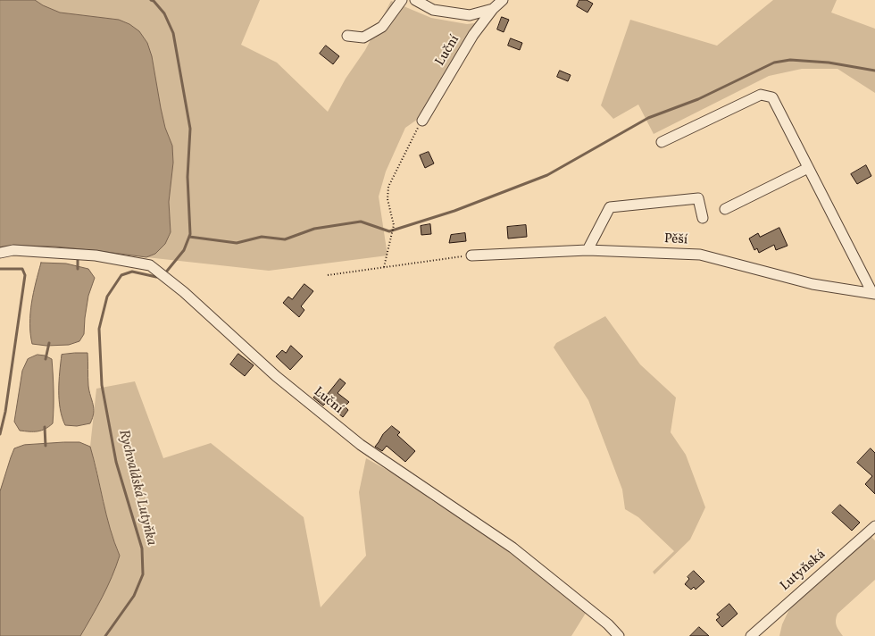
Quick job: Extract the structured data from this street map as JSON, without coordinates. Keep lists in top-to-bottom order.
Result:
{
  "streets": {
    "street": ["Luční", "Pěší", "Lutyňská"]
  },
  "water": ["Rychvaldská Lutyňka"]
}
